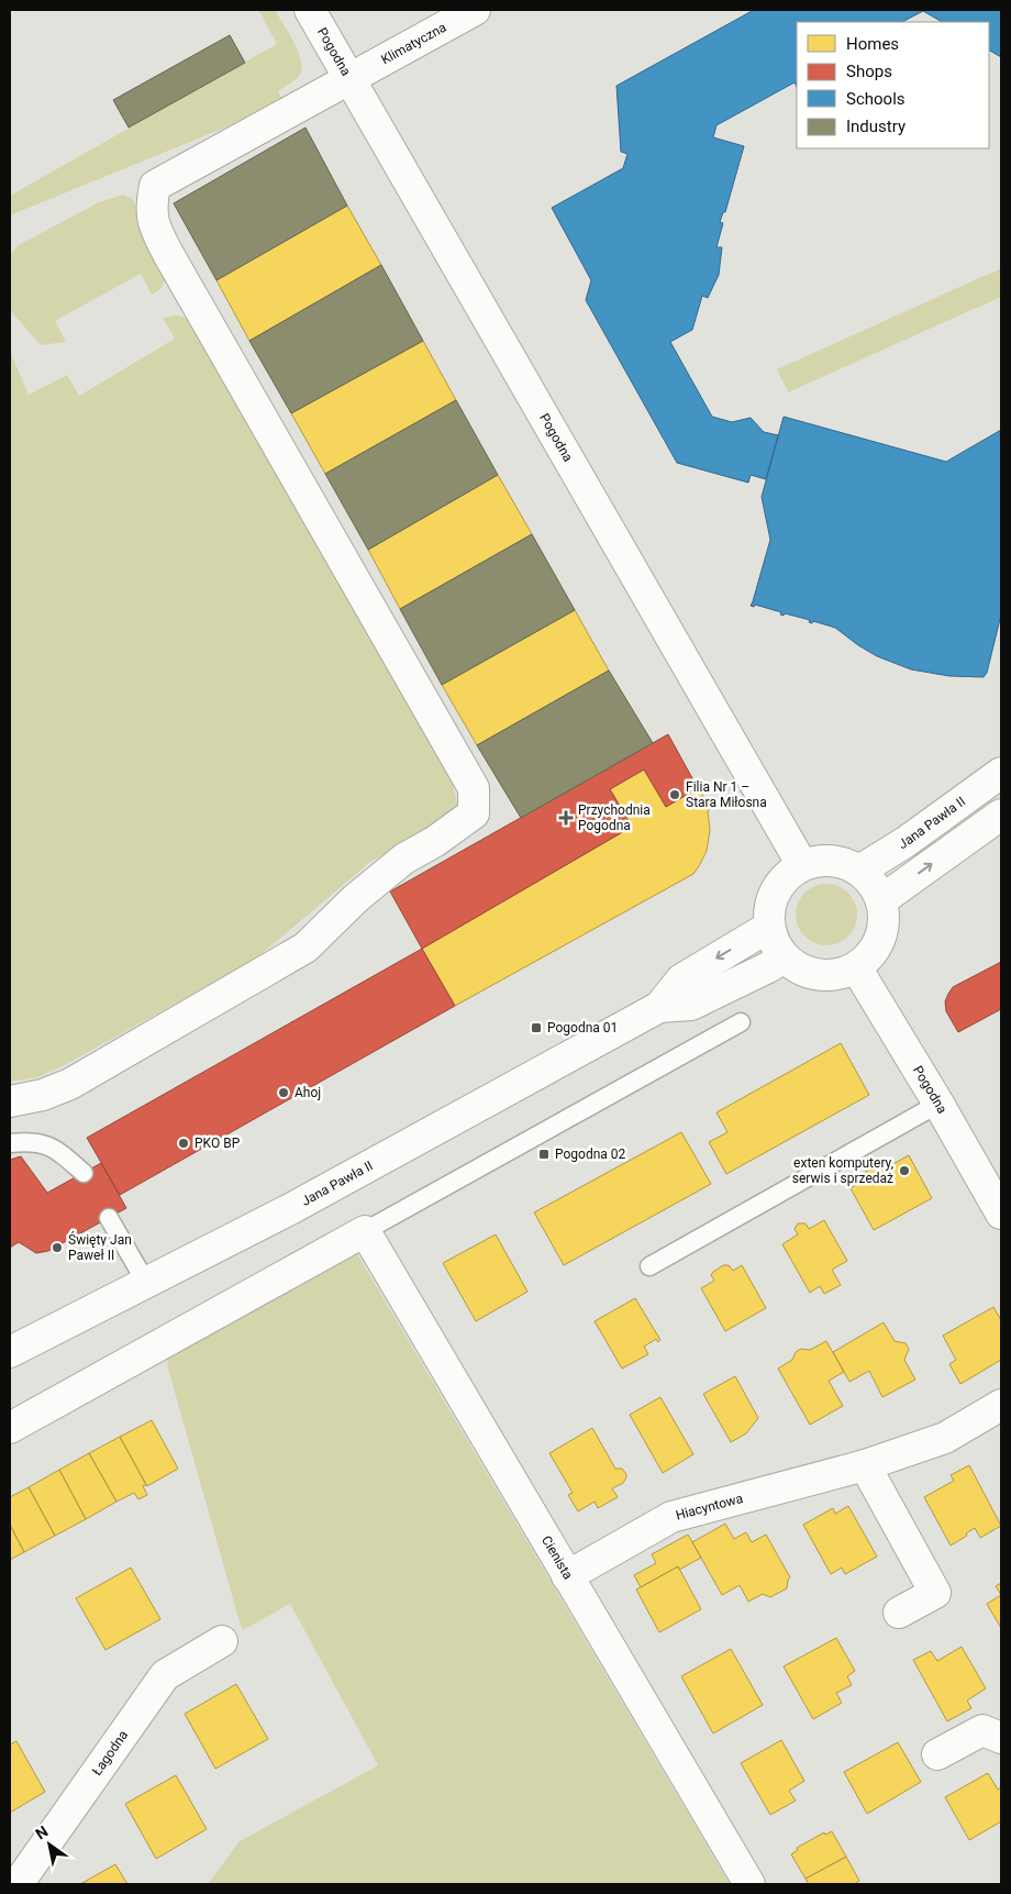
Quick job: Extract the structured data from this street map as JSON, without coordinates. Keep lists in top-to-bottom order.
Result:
{
  "streets": {
    "street": [
      "Klimatyczna",
      "Pogodna",
      "Jana Pawła II",
      "Hiacyntowa",
      "Cienista",
      "Łagodna"
    ]
  },
  "crossings": [
    ["Klimatyczna", "Pogodna"],
    ["Pogodna", "Jana Pawła II"],
    ["Hiacyntowa", "Cienista"]
  ],
  "places": {
    "other": [
      "Filia Nr 1 – Stara Miłosna",
      "Ahoj",
      "PKO BP",
      "exten komputery, serwis i sprzedaż",
      "Święty Jan Paweł II"
    ],
    "health": ["Przychodnia Pogodna"],
    "transit": ["Pogodna 01", "Pogodna 02"]
  },
  "legend": [
    "Homes",
    "Shops",
    "Schools",
    "Industry"
  ],
  "north": "top left"
}
